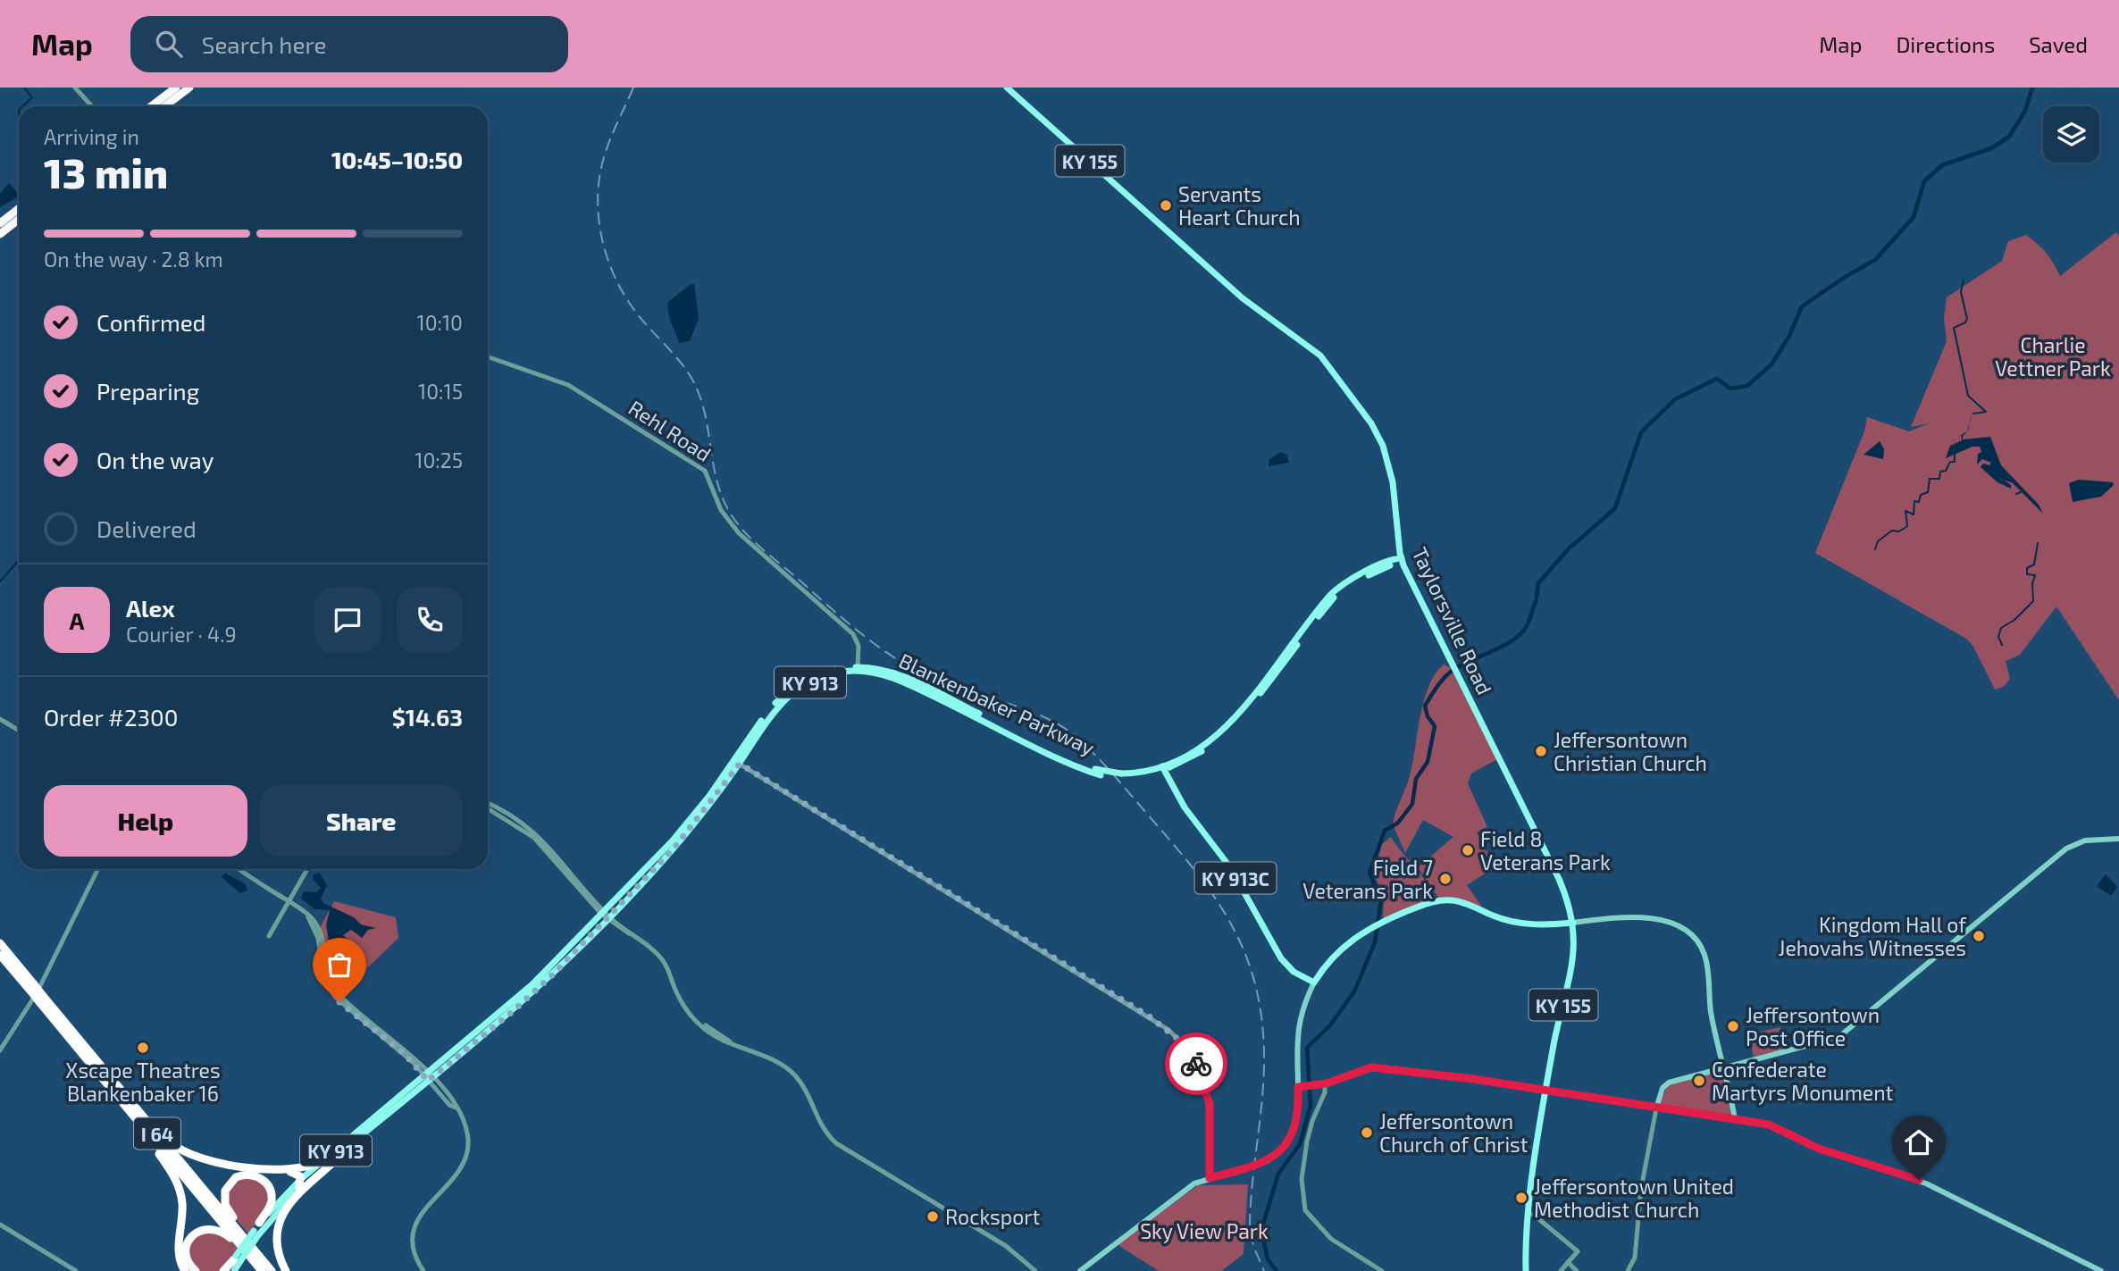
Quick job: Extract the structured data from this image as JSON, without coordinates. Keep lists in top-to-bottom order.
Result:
{
  "streets": {
    "highway": ["I 64"],
    "main road": [
      "KY 155",
      "Taylorsville Road",
      "KY 913",
      "Blankenbaker Parkway",
      "KY 913C"
    ],
    "street": ["Rehl Road"]
  },
  "crossings": [
    ["Rehl Road", "Blankenbaker Parkway"],
    ["Taylorsville Road", "Blankenbaker Parkway"],
    ["Blankenbaker Parkway", "KY 913C"]
  ],
  "parks": ["Charlie Vettner Park", "Sky View Park"],
  "places": [
    "Servants Heart Church",
    "Jeffersontown Christian Church",
    "Field 8 Veterans Park",
    "Field 7 Veterans Park",
    "Kingdom Hall of Jehovahs Witnesses",
    "Jeffersontown Post Office",
    "Xscape Theatres Blankenbaker 16",
    "Confederate Martyrs Monument",
    "Jeffersontown Church of Christ",
    "Jeffersontown United Methodist Church",
    "Rocksport"
  ],
  "page": {
    "header": "Map",
    "search": "Search here",
    "nav": ["Map", "Directions", "Saved"],
    "heading": ["13 min", "Arriving in", "10:45–10:50"],
    "panel": [
      "Alex",
      "Courier · 4.9",
      "Order #2300",
      "$14.63"
    ],
    "bar": "On the way · 2.8 km",
    "list": [
      ["Confirmed", "10:10"],
      ["Preparing", "10:15"],
      ["On the way", "10:25"],
      "Delivered"
    ],
    "round": "A",
    "buttons": ["Help", "Share"]
  }
}
